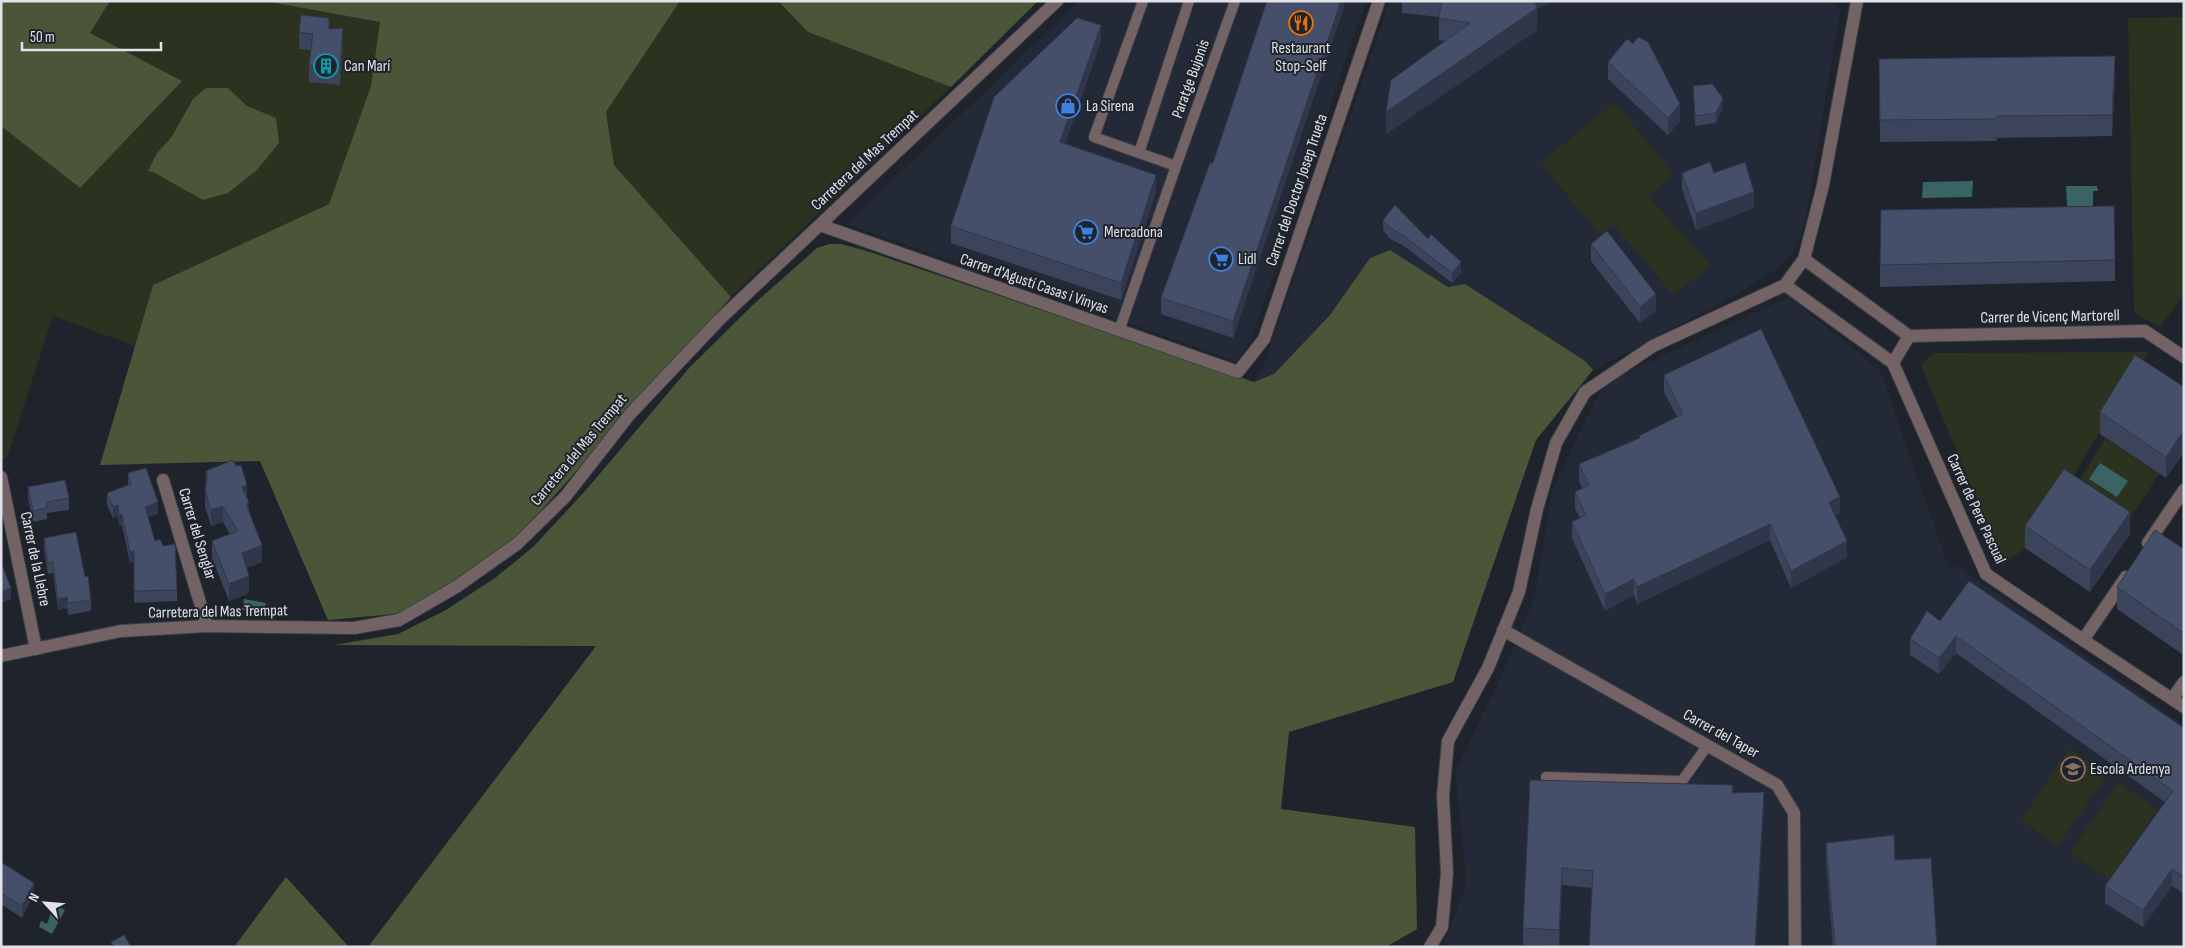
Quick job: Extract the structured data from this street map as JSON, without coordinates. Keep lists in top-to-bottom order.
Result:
{
  "streets": {
    "street": [
      "Carretera del Mas Trempat",
      "Carrer del Doctor Josep Trueta",
      "Carrer d'Agustí Casas i Vinyas",
      "Carrer de Vicenç Martorell",
      "Carrer de Pere Pascual",
      "Carrer del Senglar",
      "Carrer de la Llebre",
      "Carrer del Taper"
    ],
    "lane": ["Paratge Bujonis"]
  },
  "crossings": [
    ["Paratge Bujonis", "Carrer d'Agustí Casas i Vinyas"],
    ["Carretera del Mas Trempat", "Carrer d'Agustí Casas i Vinyas"],
    ["Carretera del Mas Trempat", "Carrer del Senglar"],
    ["Carretera del Mas Trempat", "Carrer de la Llebre"],
    ["Carrer del Doctor Josep Trueta", "Carrer d'Agustí Casas i Vinyas"]
  ],
  "places": {
    "restaurant": ["Restaurant Stop-Self"],
    "building": ["Can Marí"],
    "shop": ["La Sirena"],
    "supermarket": ["Mercadona", "Lidl"],
    "school or university": ["Escola Ardenya"]
  },
  "scale_bar": "50 m",
  "north": "top left"
}
